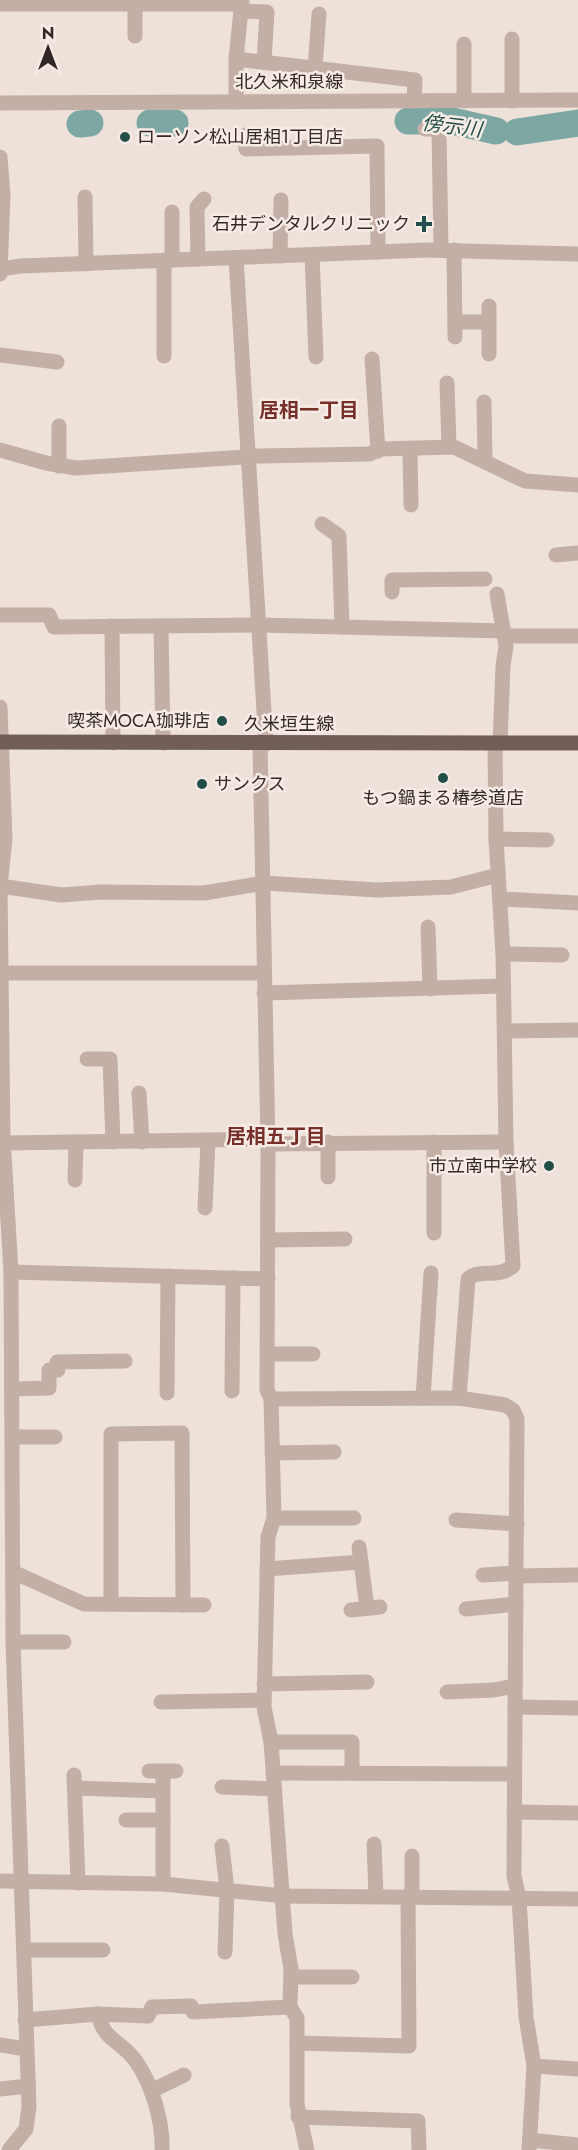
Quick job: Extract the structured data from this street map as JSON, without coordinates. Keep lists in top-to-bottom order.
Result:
{
  "streets": {
    "main road": ["久米垣生線"],
    "street": ["北久米和泉線"]
  },
  "districts": ["居相一丁目", "居相五丁目"],
  "water": ["傍示川"],
  "places": {
    "other": [
      "ローソン松山居相1丁目店",
      "喫茶MOCA珈琲店",
      "もつ鍋まる椿参道店",
      "サンクス",
      "市立南中学校"
    ],
    "health": ["石井デンタルクリニック"]
  },
  "north": "top"
}
